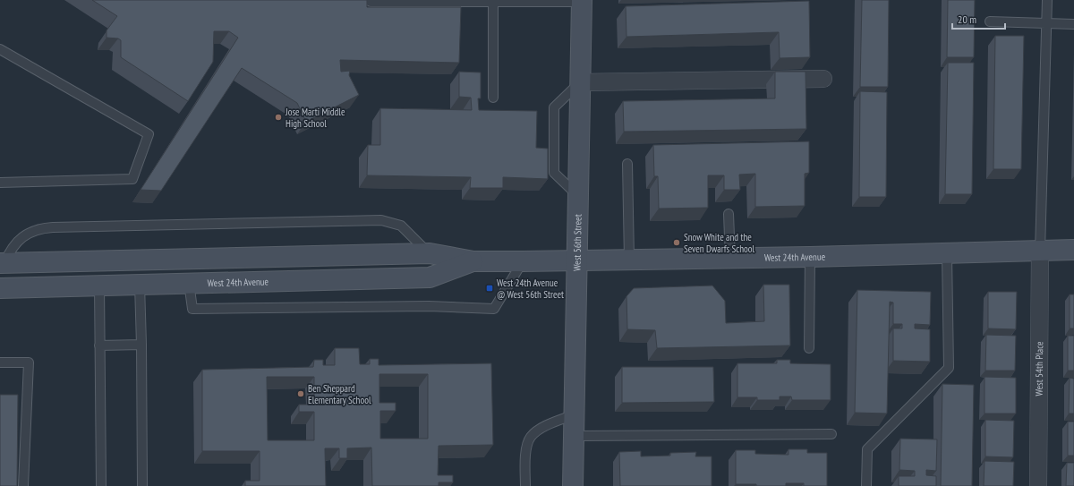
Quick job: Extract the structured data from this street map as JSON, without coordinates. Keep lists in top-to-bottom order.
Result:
{
  "streets": {
    "street": ["West 56th Street", "West 24th Avenue", "West 54th Place"]
  },
  "crossings": [
    ["West 56th Street", "West 24th Avenue"],
    ["West 24th Avenue", "West 54th Place"]
  ],
  "places": {
    "other": ["Jose Marti Middle High School", "Snow White and the Seven Dwarfs School", "Ben Sheppard Elementary School"],
    "transit": ["West 24th Avenue @ West 56th Street"]
  },
  "scale_bar": "20 m"
}
